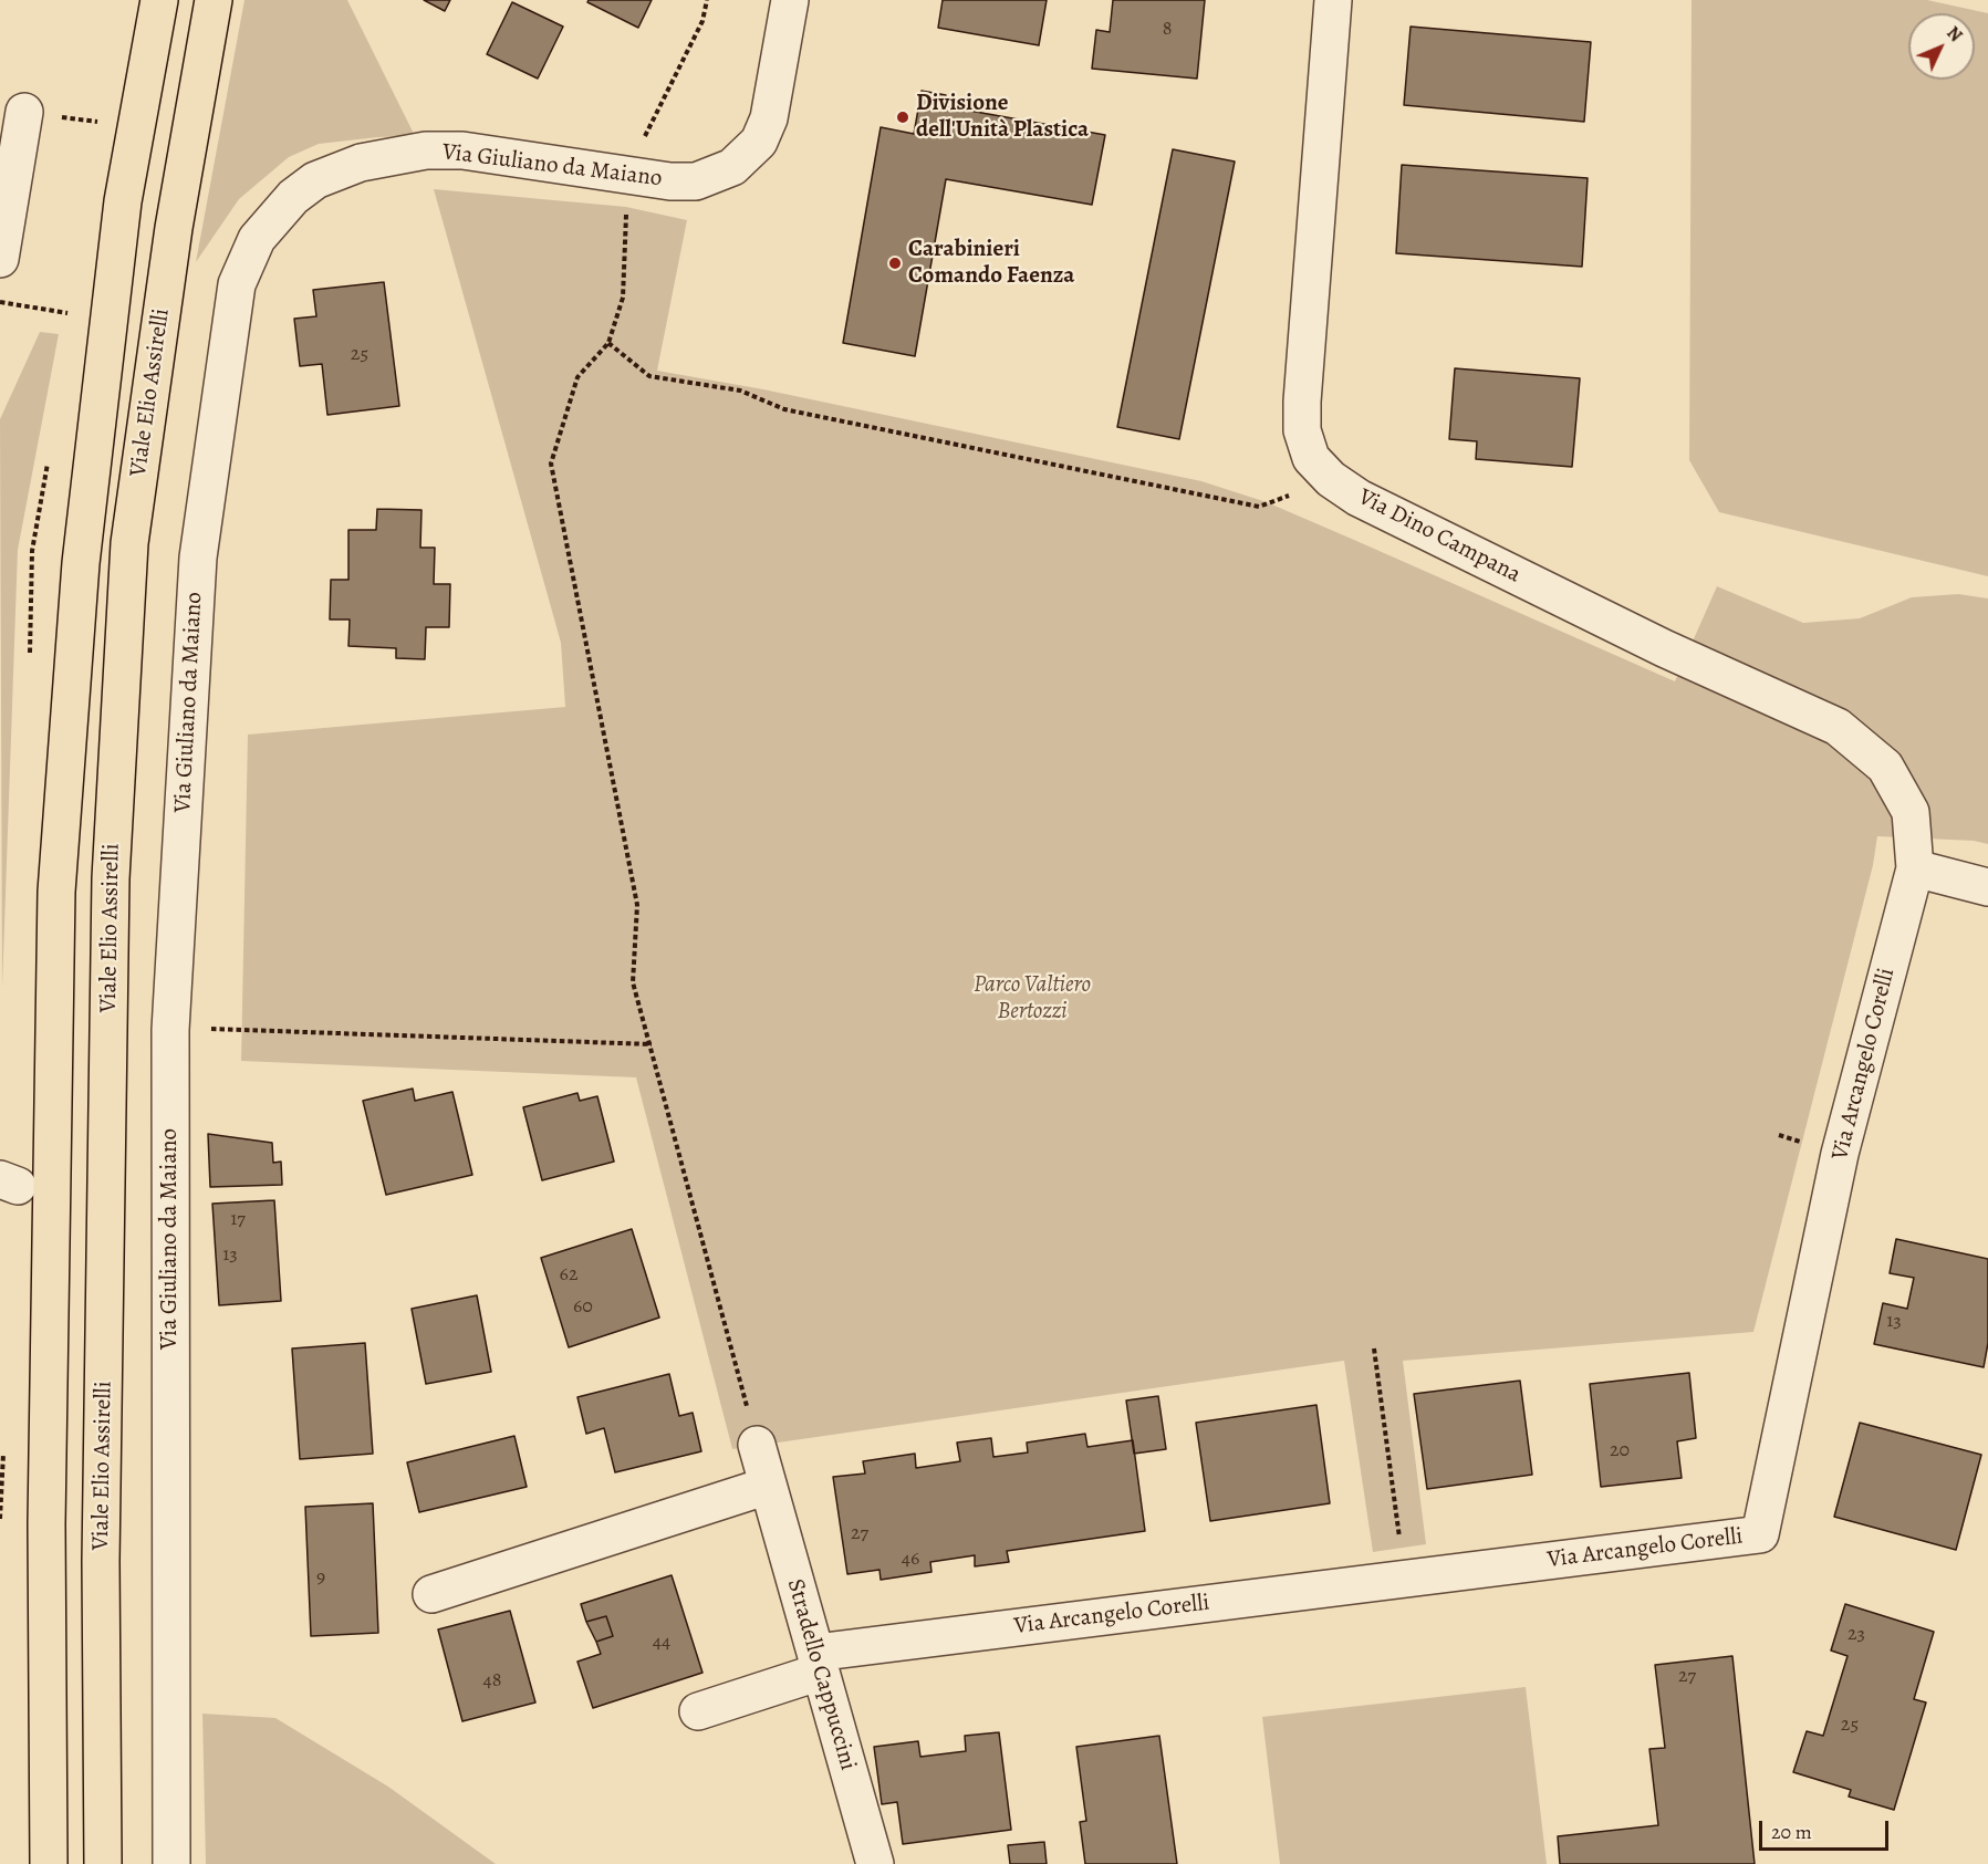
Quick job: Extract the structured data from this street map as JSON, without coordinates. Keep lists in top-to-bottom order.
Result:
{
  "streets": {
    "main road": ["Viale Elio Assirelli"],
    "street": [
      "Via Giuliano da Maiano",
      "Via Dino Campana",
      "Via Arcangelo Corelli",
      "Stradello Cappuccini"
    ]
  },
  "crossings": [
    ["Via Dino Campana", "Via Arcangelo Corelli"],
    ["Via Arcangelo Corelli", "Stradello Cappuccini"]
  ],
  "parks": ["Parco Valtiero Bertozzi"],
  "places": ["Divisione dell'Unità Plastica", "Carabinieri Comando Faenza"],
  "house_numbers": [
    "8",
    "25",
    "17",
    "13",
    "62",
    "60",
    "13",
    "20",
    "27",
    "46",
    "9",
    "23",
    "44",
    "27",
    "48",
    "25"
  ],
  "scale_bar": "20 m",
  "north": "top right"
}
